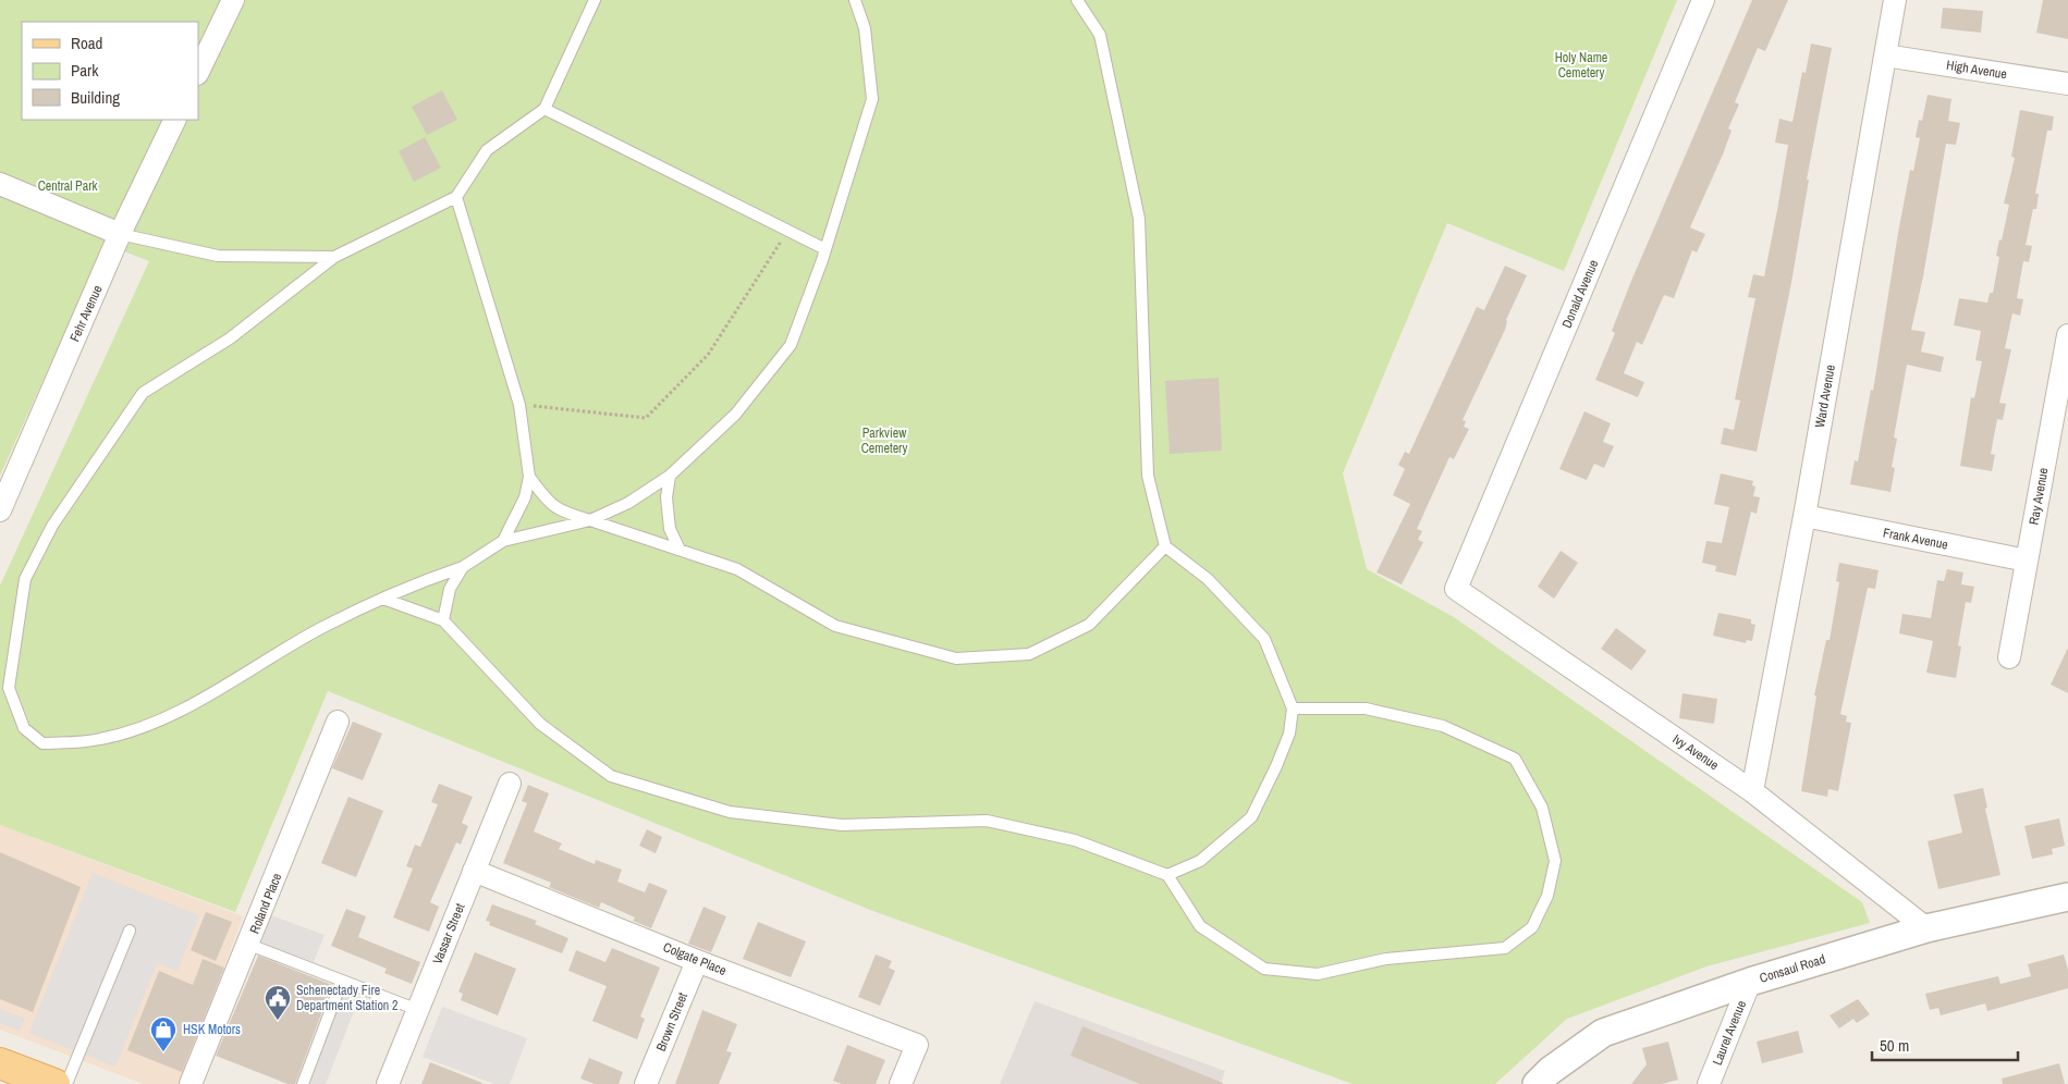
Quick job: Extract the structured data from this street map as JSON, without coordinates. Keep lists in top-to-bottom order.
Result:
{
  "streets": {
    "street": [
      "High Avenue",
      "Donald Avenue",
      "Fehr Avenue",
      "Ward Avenue",
      "Ray Avenue",
      "Frank Avenue",
      "Ivy Avenue",
      "Roland Place",
      "Vassar Street",
      "Colgate Place",
      "Consaul Road",
      "Brown Street",
      "Laurel Avenue"
    ]
  },
  "crossings": [
    ["High Avenue", "Ward Avenue"],
    ["Donald Avenue", "Ivy Avenue"],
    ["Ward Avenue", "Frank Avenue"],
    ["Ward Avenue", "Ivy Avenue"],
    ["Ray Avenue", "Frank Avenue"],
    ["Ivy Avenue", "Consaul Road"],
    ["Vassar Street", "Colgate Place"],
    ["Colgate Place", "Brown Street"],
    ["Consaul Road", "Laurel Avenue"]
  ],
  "parks": ["Holy Name Cemetery", "Central Park", "Parkview Cemetery"],
  "places": {
    "public building": ["Schenectady Fire Department Station 2"],
    "shop": ["HSK Motors"]
  },
  "legend": ["Road", "Park", "Building"],
  "scale_bar": "50 m"
}
